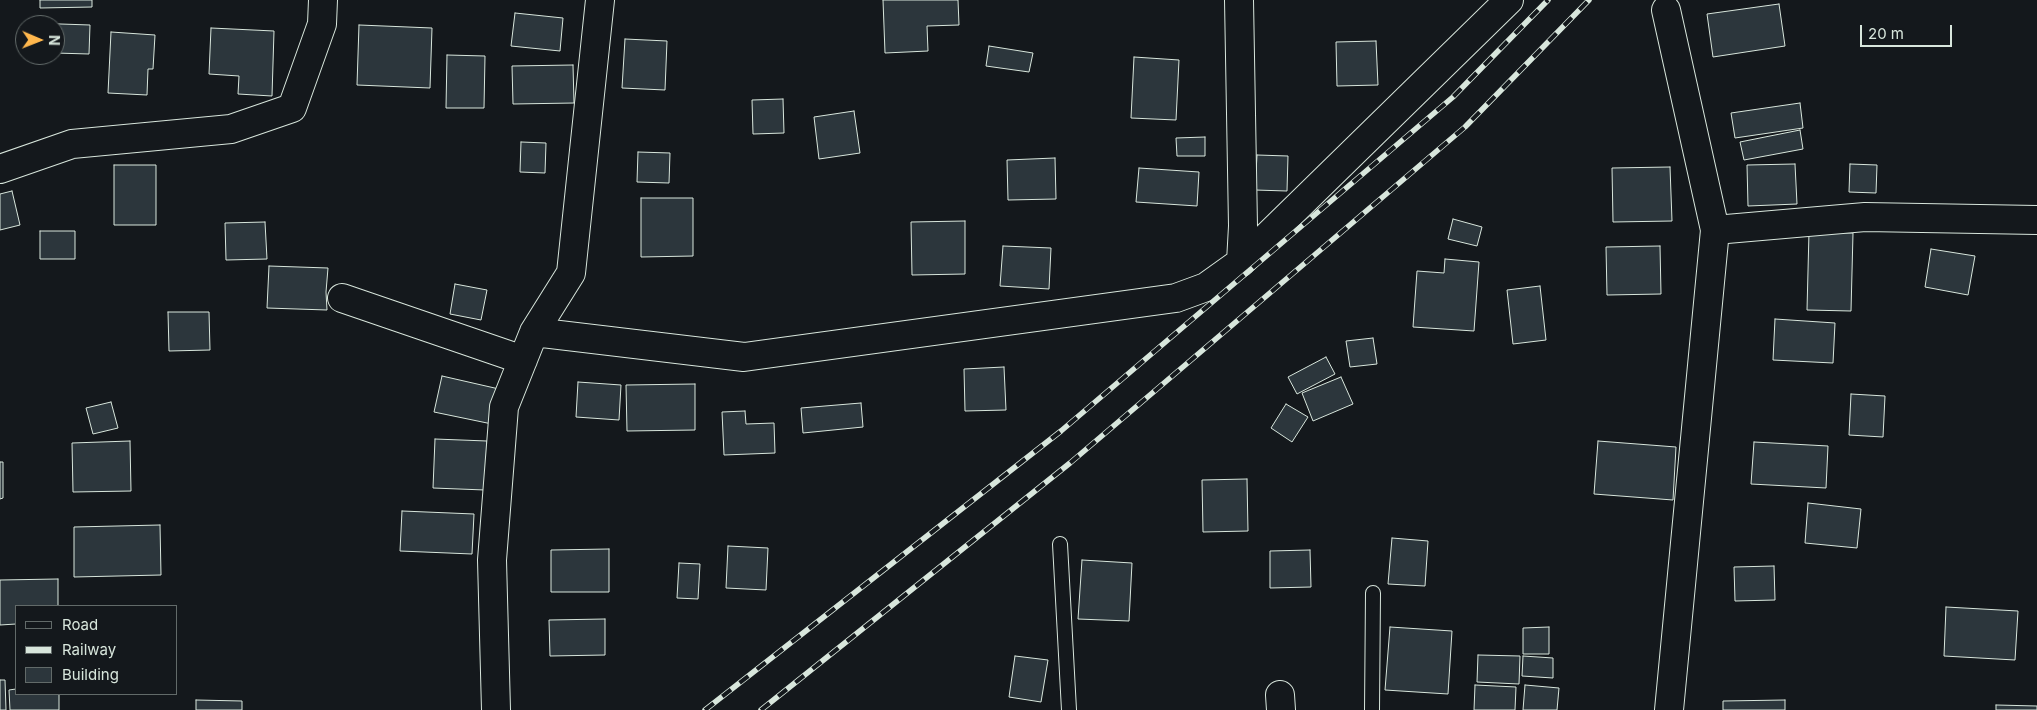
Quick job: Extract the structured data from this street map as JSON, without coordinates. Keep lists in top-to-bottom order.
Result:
{
  "legend": ["Road", "Railway", "Building"],
  "scale_bar": "20 m",
  "north": "right"
}
